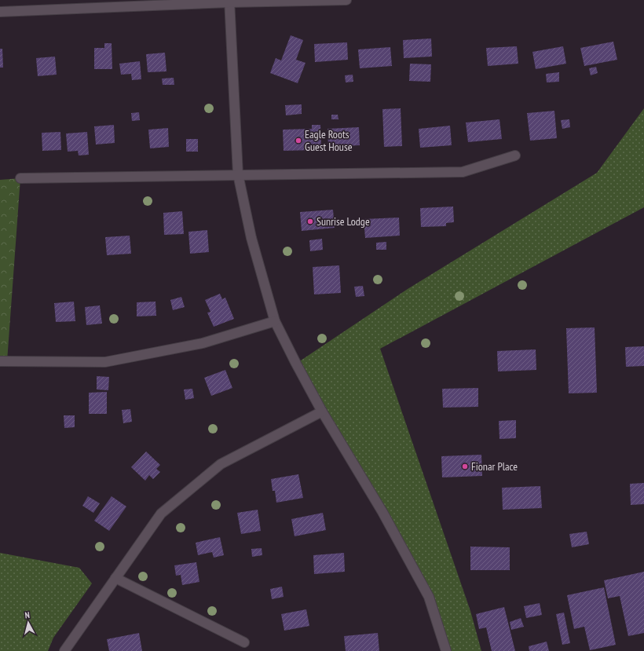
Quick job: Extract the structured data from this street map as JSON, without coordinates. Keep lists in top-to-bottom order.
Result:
{
  "places": ["Eagle Roots Guest House", "Sunrise Lodge", "Fionar Place"],
  "north": "top"
}
